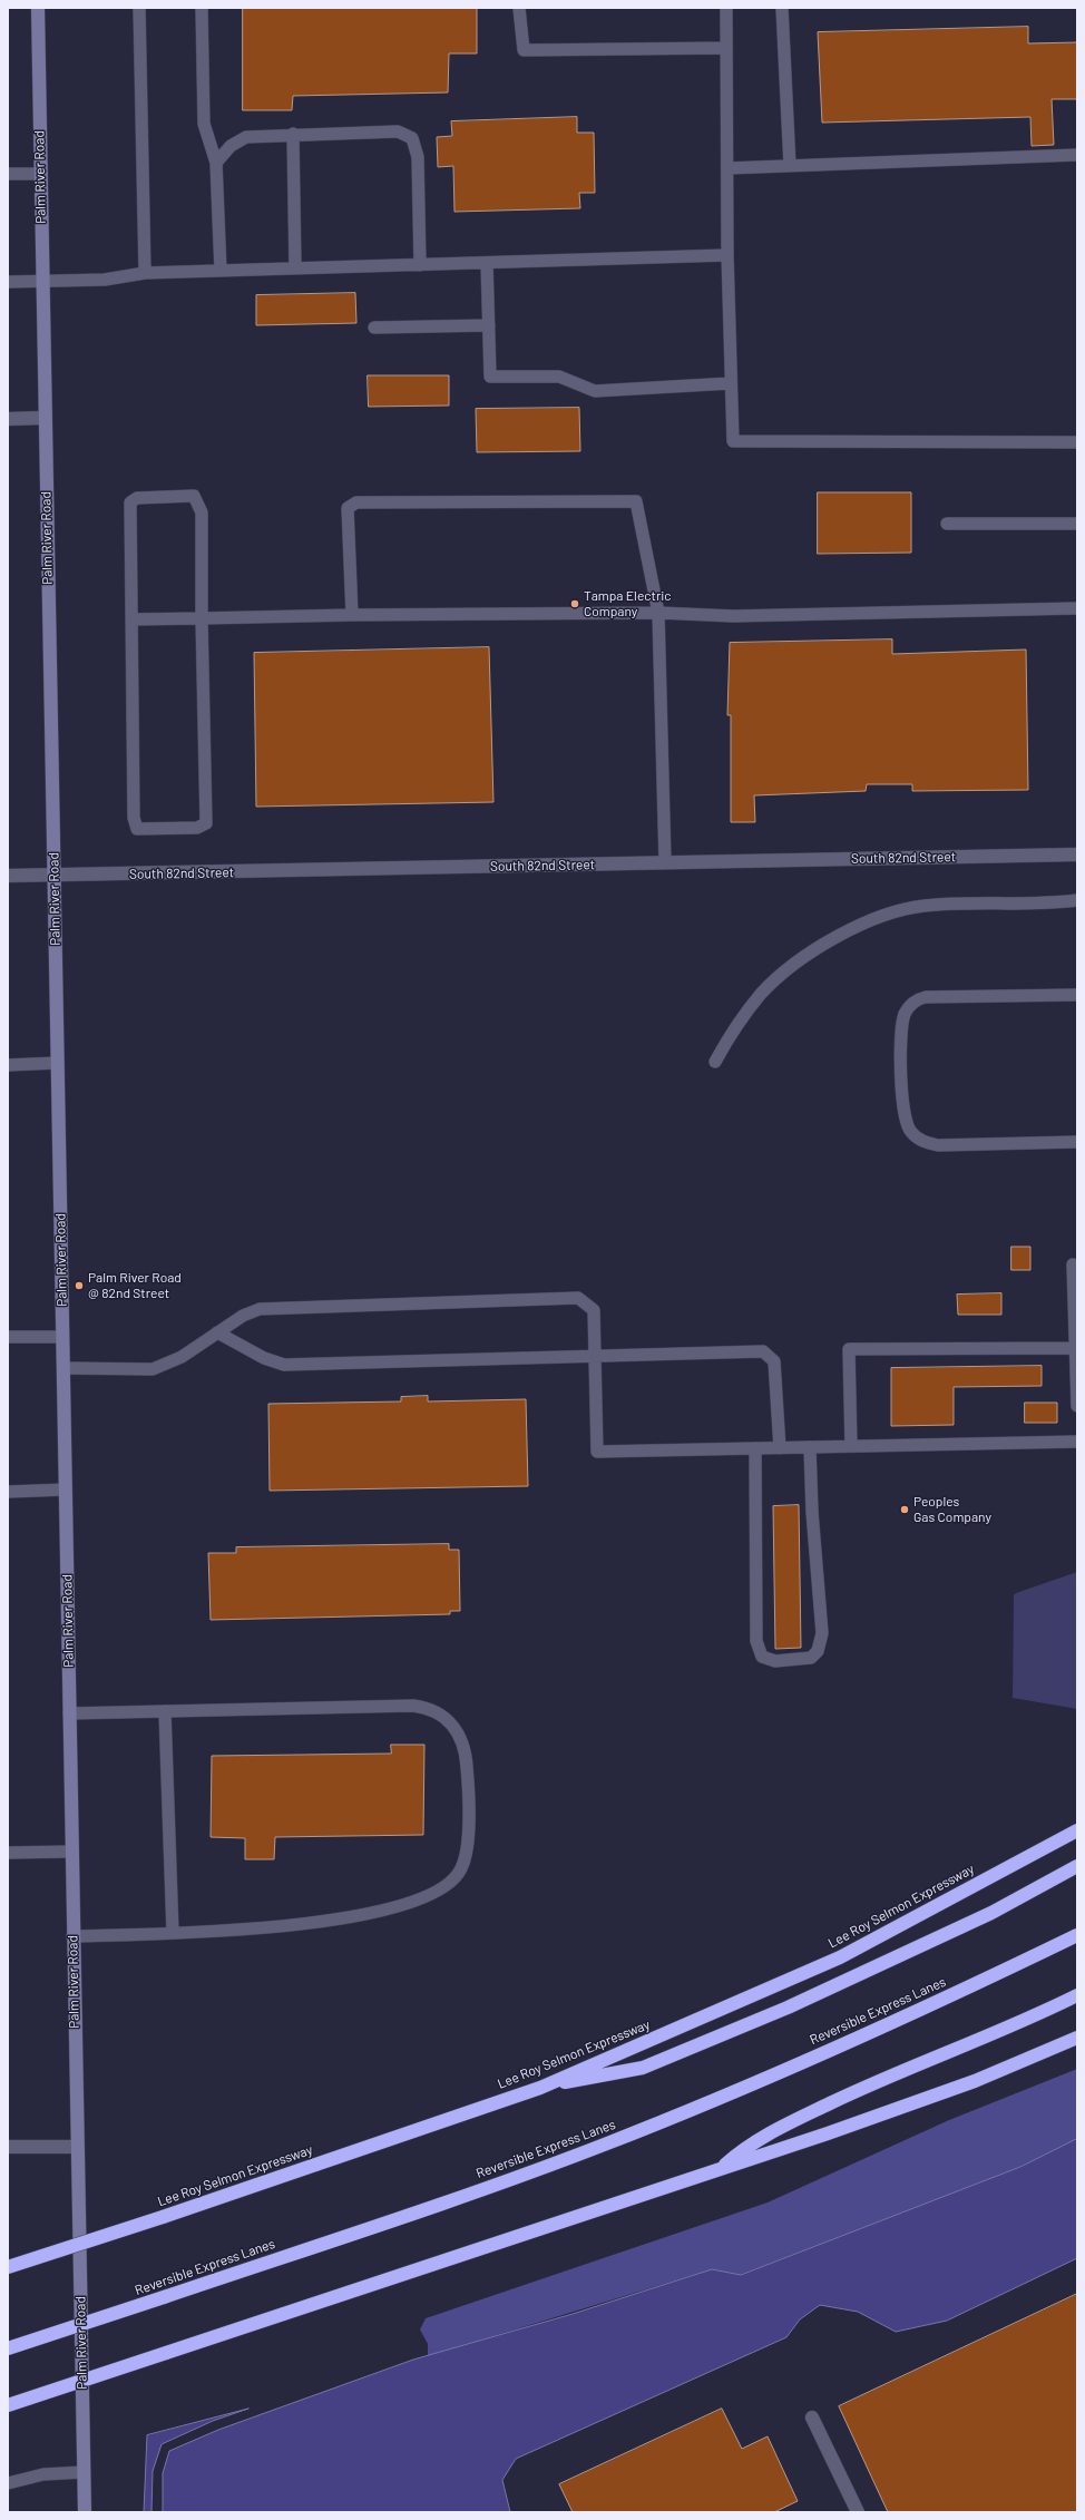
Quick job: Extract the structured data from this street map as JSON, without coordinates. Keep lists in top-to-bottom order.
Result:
{
  "streets": {
    "highway": ["Lee Roy Selmon Expressway", "Reversible Express Lanes"],
    "street": ["Palm River Road", "South 82nd Street"]
  },
  "crossings": [
    ["Palm River Road", "South 82nd Street"]
  ],
  "places": ["Tampa Electric Company", "Palm River Road @ 82nd Street", "Peoples Gas Company"]
}
